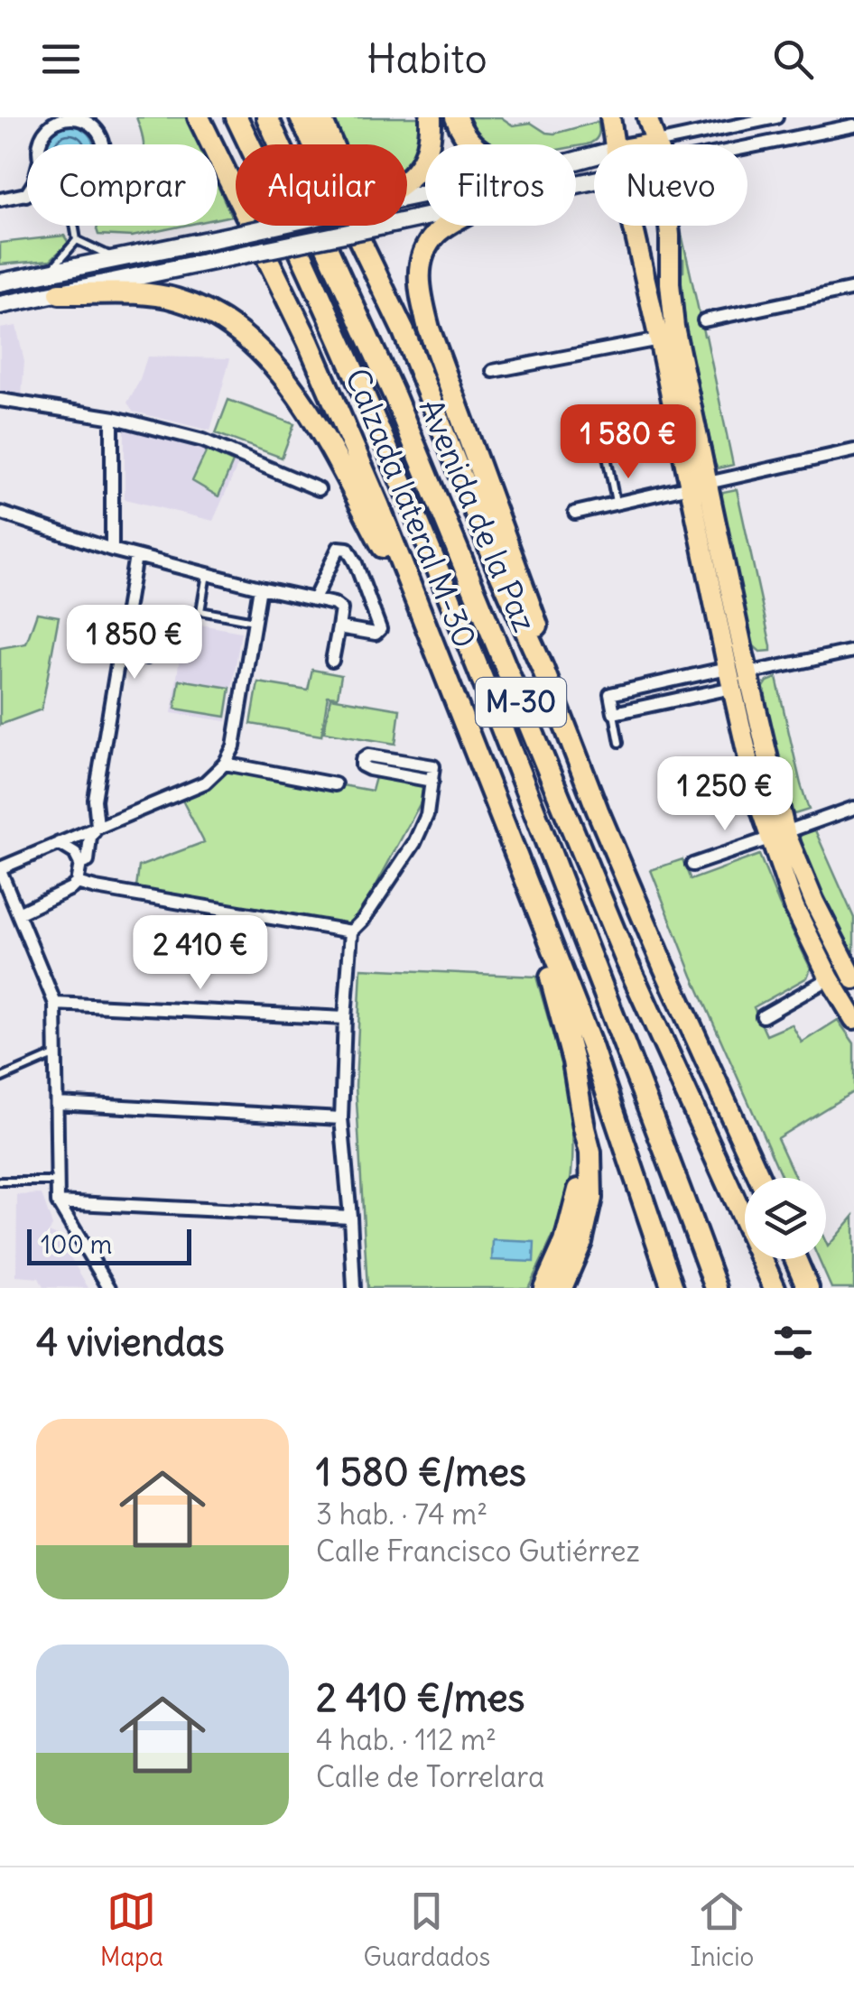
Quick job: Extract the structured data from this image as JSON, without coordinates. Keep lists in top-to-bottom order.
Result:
{
  "streets": {
    "highway": ["Calzada lateral M-30", "Avenida de la Paz", "M-30"]
  },
  "scale_bar": "100 m",
  "page": {
    "header": "Habito",
    "chip": [
      "Comprar",
      "Alquilar",
      "Filtros",
      "Nuevo"
    ],
    "price": [
      "1 580 €",
      "1 850 €",
      "1 250 €",
      "2 410 €"
    ],
    "scale": "100 m",
    "heading": "4 viviendas",
    "list": [
      {
        "name": "1 580 €/mes",
        "note": "3 hab. · 74 m² · Calle Francisco Gutiérrez"
      },
      {
        "name": "2 410 €/mes",
        "note": "4 hab. · 112 m² · Calle de Torrelara"
      }
    ],
    "tabs": ["Mapa", "Guardados", "Inicio"]
  }
}
